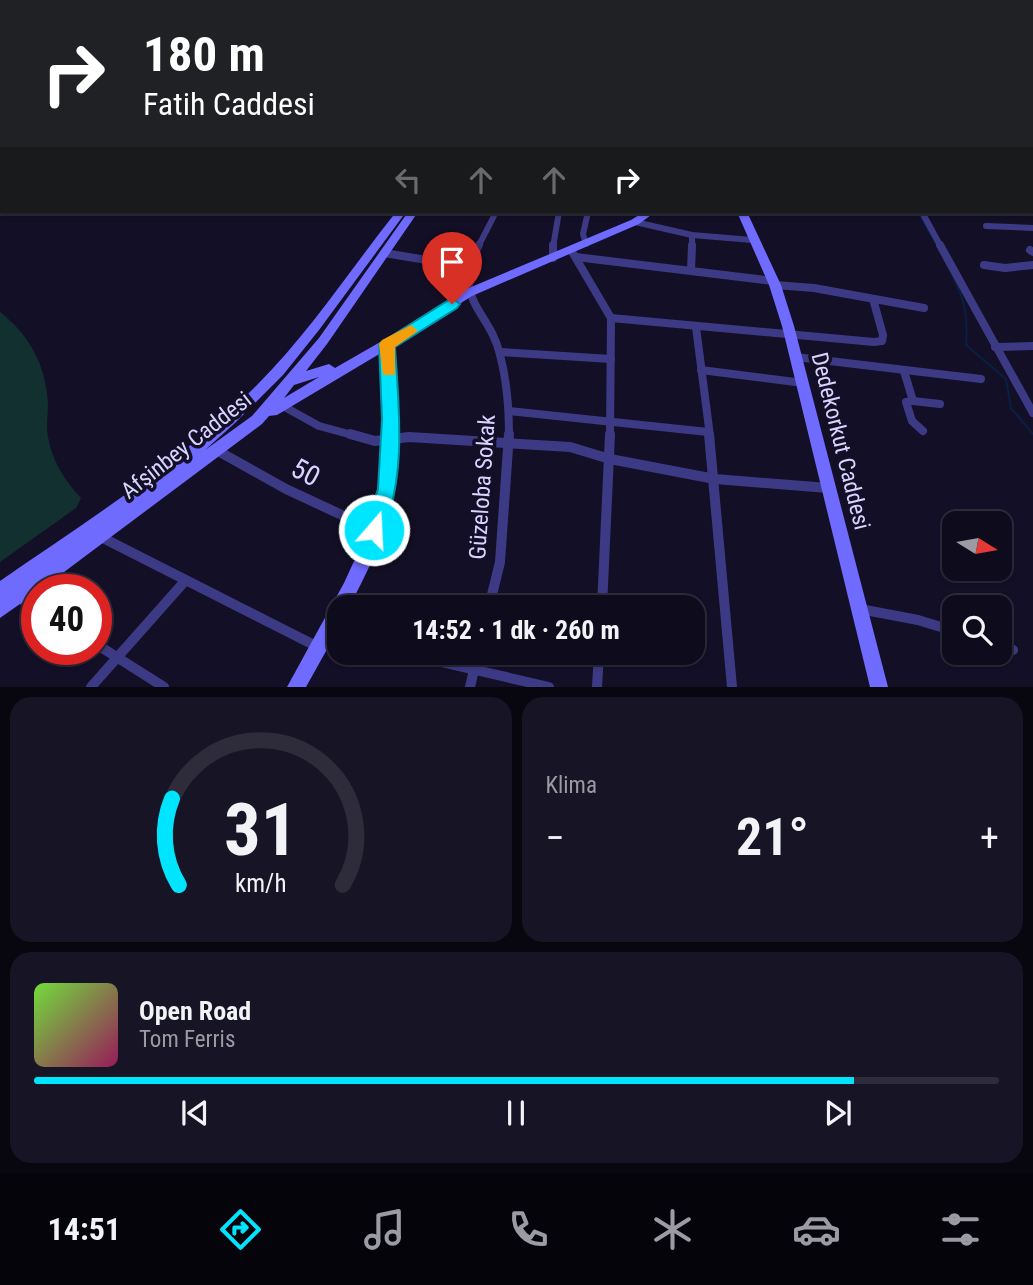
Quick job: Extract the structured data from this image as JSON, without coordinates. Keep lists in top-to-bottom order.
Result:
{
  "streets": {
    "street": [
      "Dedekorkut Caddesi",
      "Afşinbey Caddesi",
      "50",
      "Güzeloba Sokak"
    ]
  },
  "crossings": [
    ["Afşinbey Caddesi", "50"]
  ],
  "north": "right",
  "page": {
    "turn": ["180 m", "Fatih Caddesi"],
    "limit": "40",
    "trip": "14:52 · 1 dk · 260 m",
    "tile": "Klima",
    "heat": ["−", "21°", "+"],
    "song": ["Open Road", "Tom Ferris"],
    "tabs": "14:51",
    "gauge": ["31", "km/h"]
  }
}
